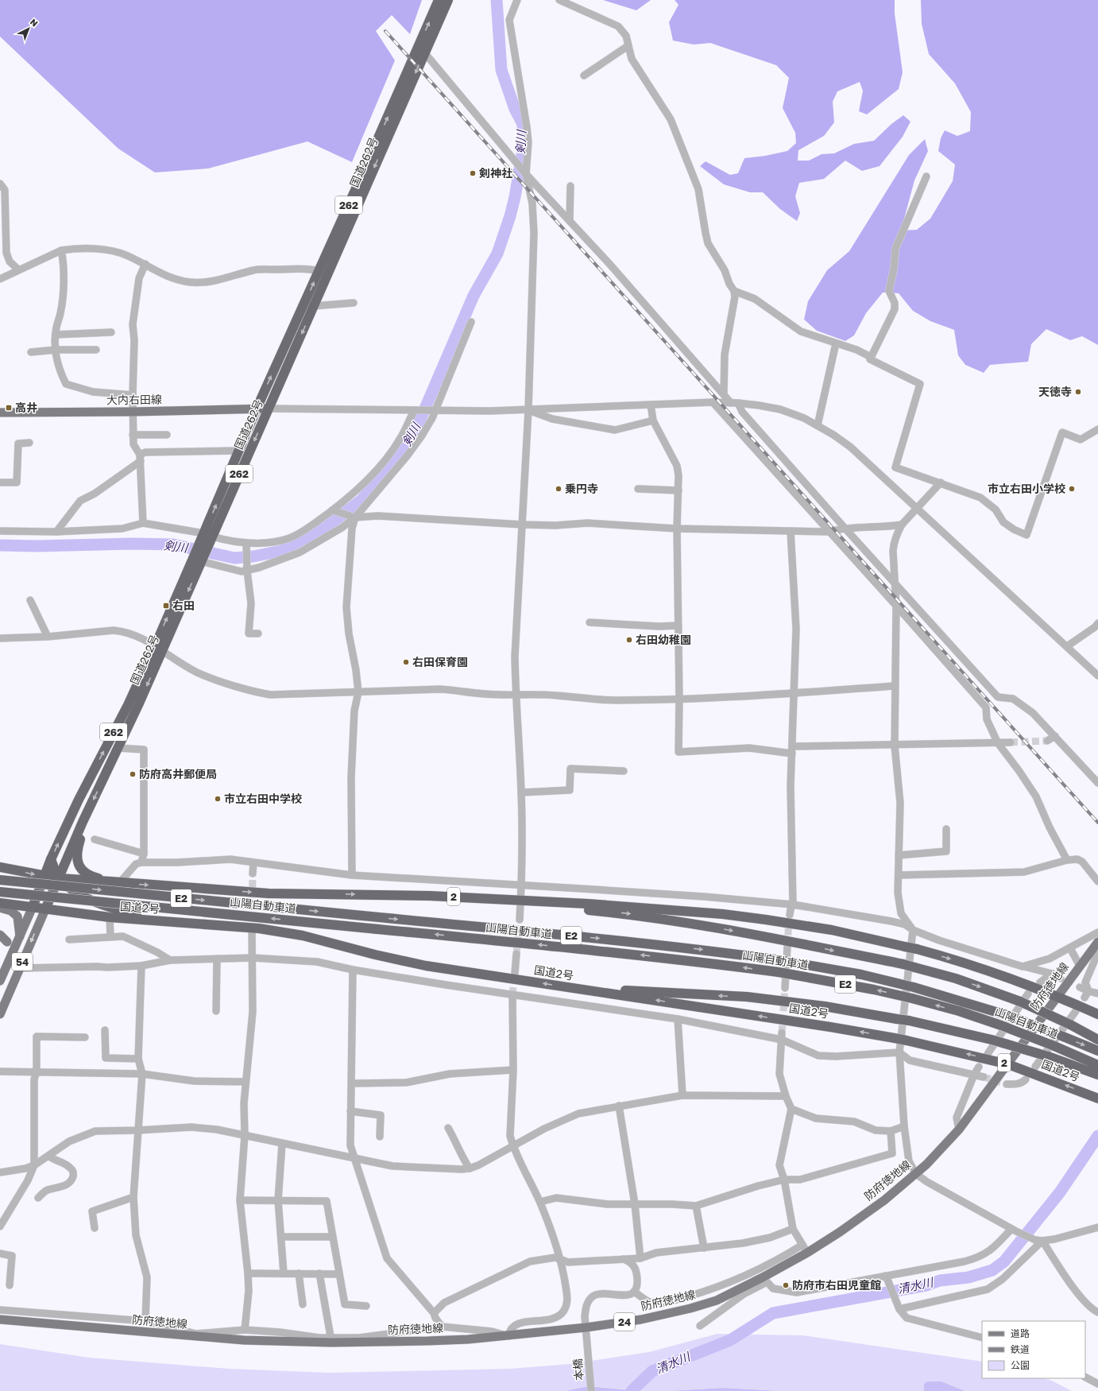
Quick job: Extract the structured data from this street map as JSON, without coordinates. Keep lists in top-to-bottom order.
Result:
{
  "streets": {
    "highway": [
      "国道262号",
      "262",
      "2",
      "E2",
      "山陽自動車道",
      "国道2号"
    ],
    "main road": [
      "大内右田線",
      "54",
      "防府徳地線",
      "24"
    ],
    "street": ["本橋"]
  },
  "crossings": [
    ["国道262号", "大内右田線"],
    ["国道262号", "2"],
    ["国道262号", "国道2号"],
    ["国道262号", "54"],
    ["2", "防府徳地線"],
    ["国道2号", "54"],
    ["国道2号", "防府徳地線"],
    ["防府徳地線", "本橋"]
  ],
  "water": ["剣川", "清水川"],
  "places": {
    "other": [
      "剣神社",
      "天徳寺",
      "乗円寺",
      "市立右田小学校",
      "右田幼稚園",
      "右田保育園",
      "防府高井郵便局",
      "市立右田中学校",
      "防府市右田児童館"
    ],
    "transit": ["高井", "右田"]
  },
  "legend": ["道路", "鉄道", "公園"],
  "north": "top right"
}
